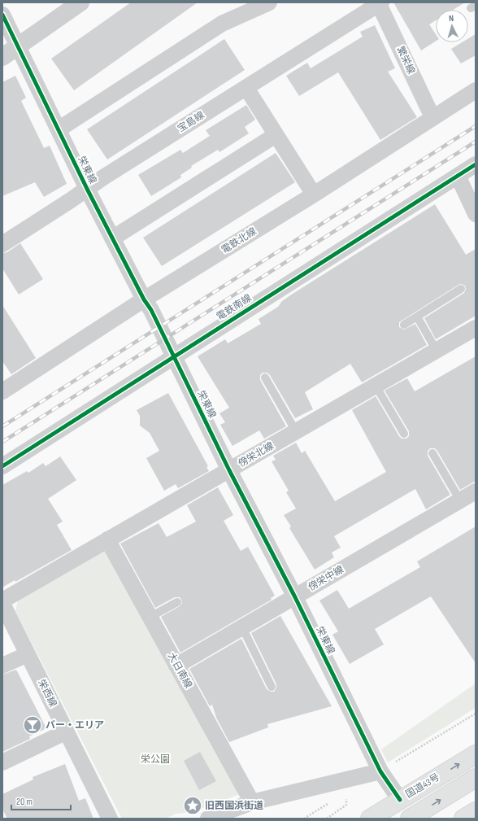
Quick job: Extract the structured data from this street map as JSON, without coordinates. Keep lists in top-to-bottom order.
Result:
{
  "streets": {
    "highway": ["国道43号"],
    "street": [
      "繁栄線",
      "宝島線",
      "栄東線",
      "電鉄北線",
      "電鉄南線",
      "傍栄北線",
      "傍栄中線",
      "大日南線",
      "栄西線"
    ]
  },
  "crossings": [
    ["繁栄線", "宝島線"],
    ["繁栄線", "電鉄北線"],
    ["宝島線", "栄東線"],
    ["栄東線", "電鉄北線"],
    ["栄東線", "電鉄南線"],
    ["栄東線", "傍栄北線"],
    ["栄東線", "傍栄中線"],
    ["栄東線", "国道43号"],
    ["傍栄北線", "大日南線"],
    ["傍栄中線", "大日南線"]
  ],
  "parks": ["栄公園"],
  "places": {
    "bar": ["バー・エリア"],
    "place": ["旧西国浜街道"]
  },
  "scale_bar": "20 m",
  "north": "top"
}
